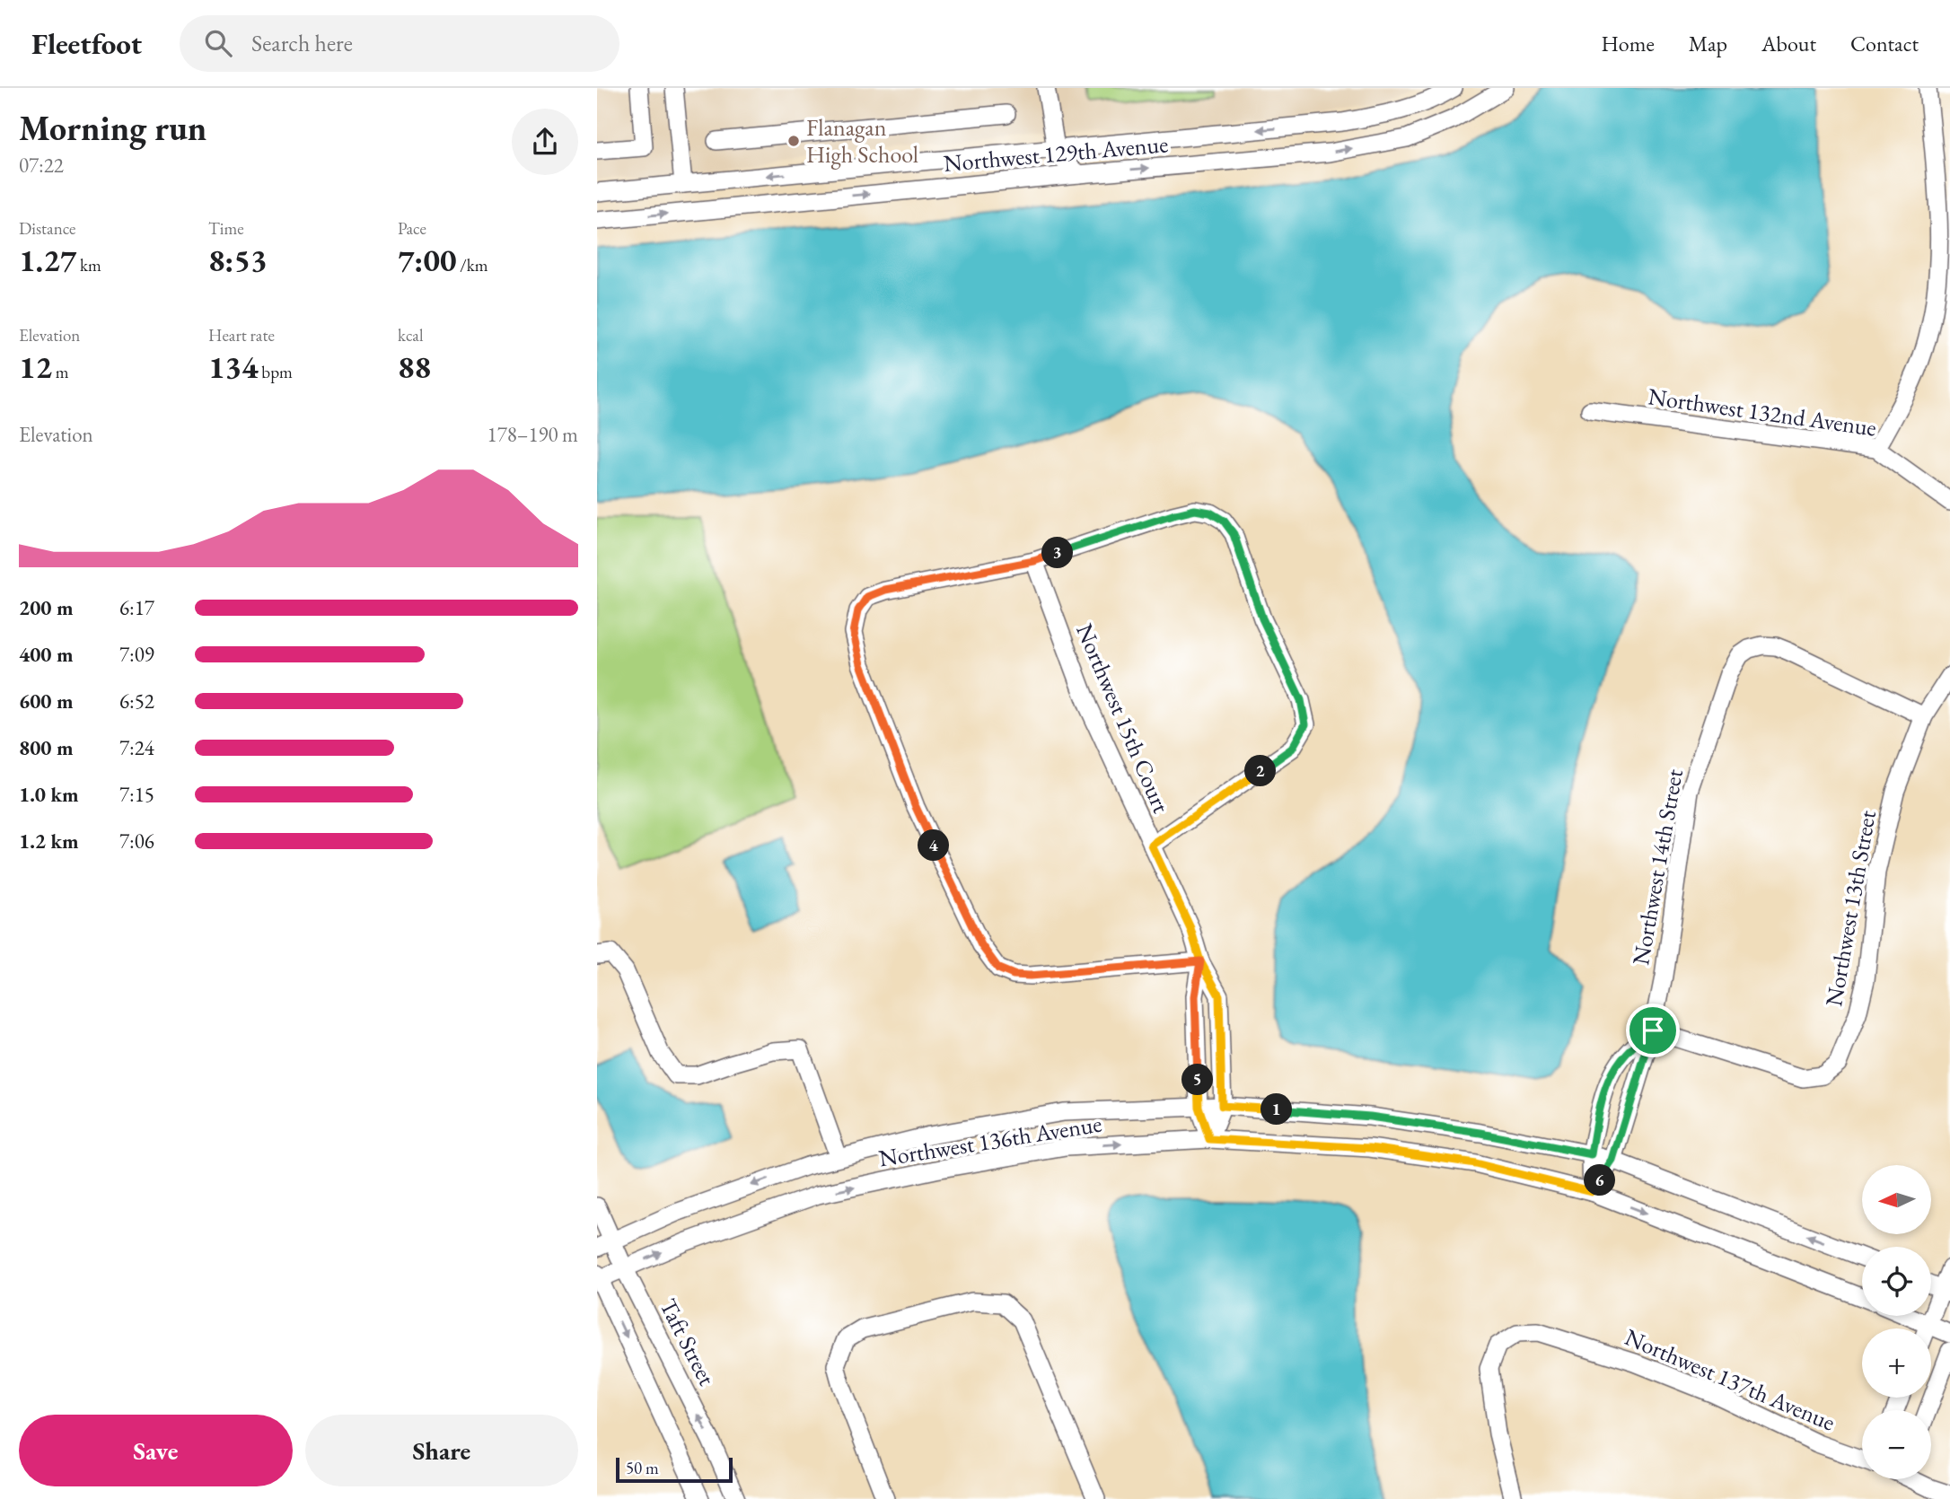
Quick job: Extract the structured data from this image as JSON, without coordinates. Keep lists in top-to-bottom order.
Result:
{
  "streets": {
    "street": [
      "Northwest 129th Avenue",
      "Northwest 132nd Avenue",
      "Northwest 15th Court",
      "Northwest 14th Street",
      "Northwest 13th Street",
      "Northwest 136th Avenue",
      "Taft Street",
      "Northwest 137th Avenue"
    ]
  },
  "crossings": [
    ["Northwest 15th Court", "Northwest 136th Avenue"],
    ["Northwest 14th Street", "Northwest 13th Street"],
    ["Northwest 14th Street", "Northwest 136th Avenue"],
    ["Northwest 136th Avenue", "Taft Street"]
  ],
  "places": ["Flanagan High School"],
  "scale_bar": "50 m",
  "north": "left",
  "page": {
    "header": "Fleetfoot",
    "search": "Search here",
    "nav": [
      "Home",
      "Map",
      "About",
      "Contact"
    ],
    "heading": ["Morning run", "07:22"],
    "stats": [
      ["Distance", "1.27 km"],
      ["Time", "8:53"],
      ["Pace", "7:00 /km"],
      ["Elevation", "12 m"],
      ["Heart rate", "134 bpm"],
      ["kcal", "88"]
    ],
    "chart": ["Elevation", "178–190 m"],
    "pins": [
      "3",
      "2",
      "4",
      "5",
      "1",
      "6"
    ],
    "list": [
      {
        "name": "200 m",
        "note": "6:17"
      },
      {
        "name": "400 m",
        "note": "7:09"
      },
      {
        "name": "600 m",
        "note": "6:52"
      },
      {
        "name": "800 m",
        "note": "7:24"
      },
      {
        "name": "1.0 km",
        "note": "7:15"
      },
      {
        "name": "1.2 km",
        "note": "7:06"
      }
    ],
    "map_buttons": ["+", "−"],
    "buttons": ["Save", "Share"],
    "scale": "50 m"
  }
}
